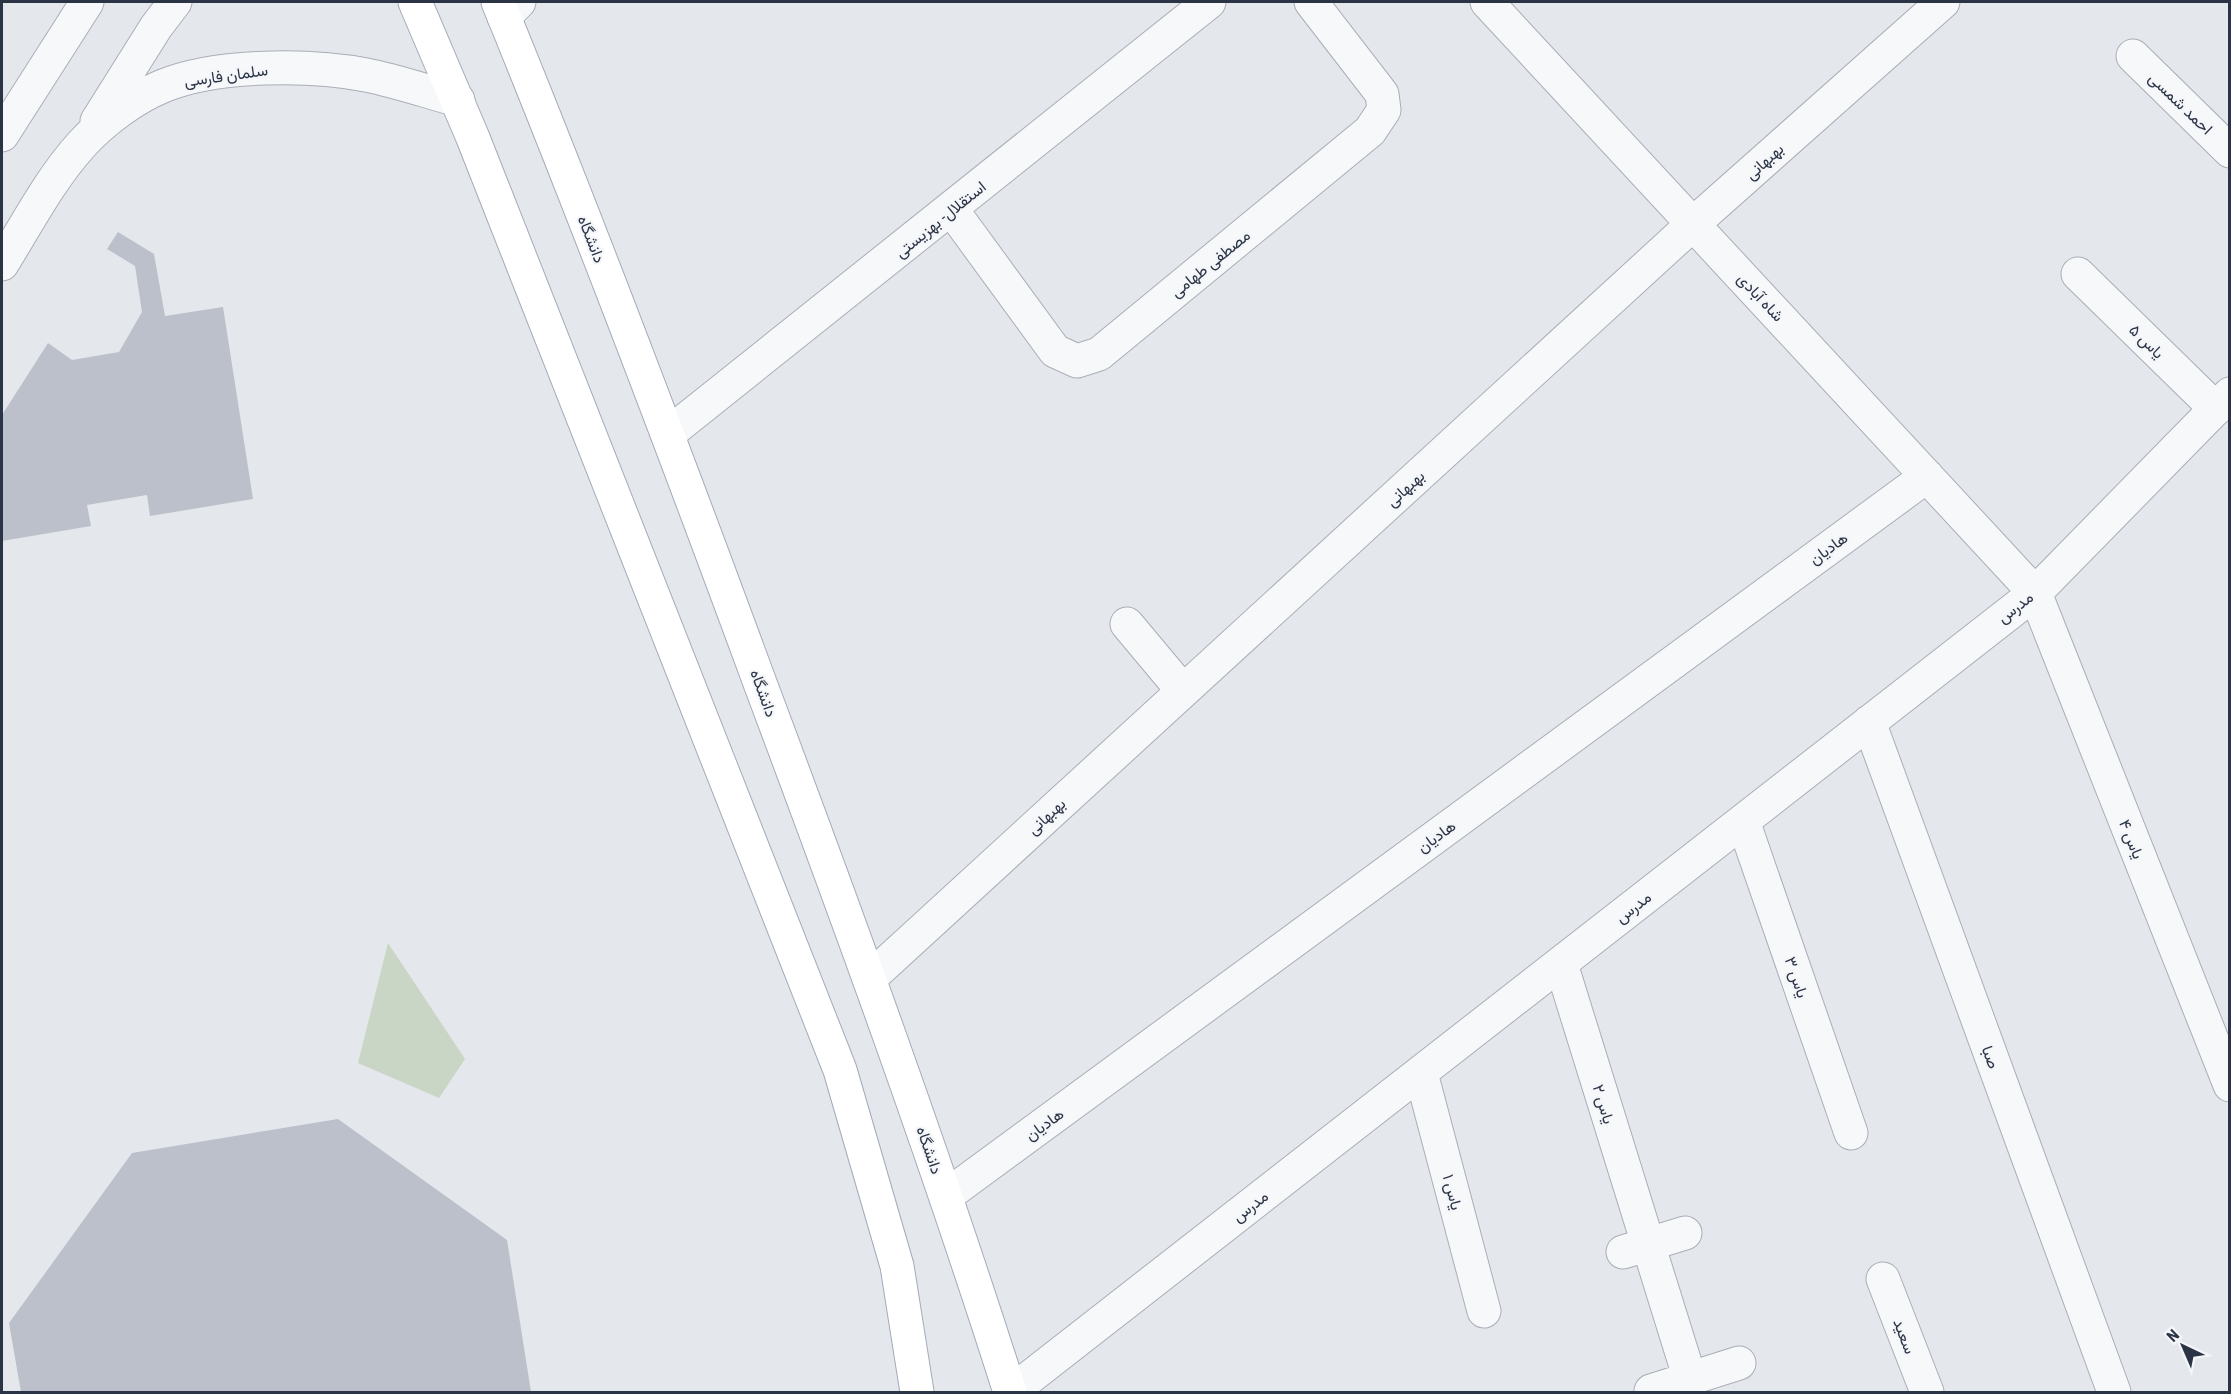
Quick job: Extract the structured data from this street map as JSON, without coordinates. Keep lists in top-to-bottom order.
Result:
{
  "streets": {
    "main road": ["دانشگاه"],
    "street": [
      "سلمان فارسی",
      "احمد شمسی",
      "بهبهانی",
      "استقلال- بهزیستی",
      "مصطفی طهامی",
      "شاه آبادی",
      "یاس ۵",
      "هادیان",
      "مدرس",
      "یاس ۴",
      "یاس ۳",
      "صبا",
      "یاس ۲",
      "یاس ۱",
      "سعید"
    ]
  },
  "crossings": [
    ["بهبهانی", "دانشگاه"],
    ["بهبهانی", "شاه آبادی"],
    ["استقلال- بهزیستی", "دانشگاه"],
    ["استقلال- بهزیستی", "مصطفی طهامی"],
    ["دانشگاه", "هادیان"],
    ["دانشگاه", "مدرس"],
    ["شاه آبادی", "هادیان"],
    ["شاه آبادی", "مدرس"],
    ["شاه آبادی", "یاس ۴"],
    ["یاس ۵", "مدرس"],
    ["مدرس", "یاس ۴"],
    ["مدرس", "یاس ۳"],
    ["مدرس", "صبا"],
    ["مدرس", "یاس ۲"],
    ["مدرس", "یاس ۱"]
  ],
  "north": "top left"
}
